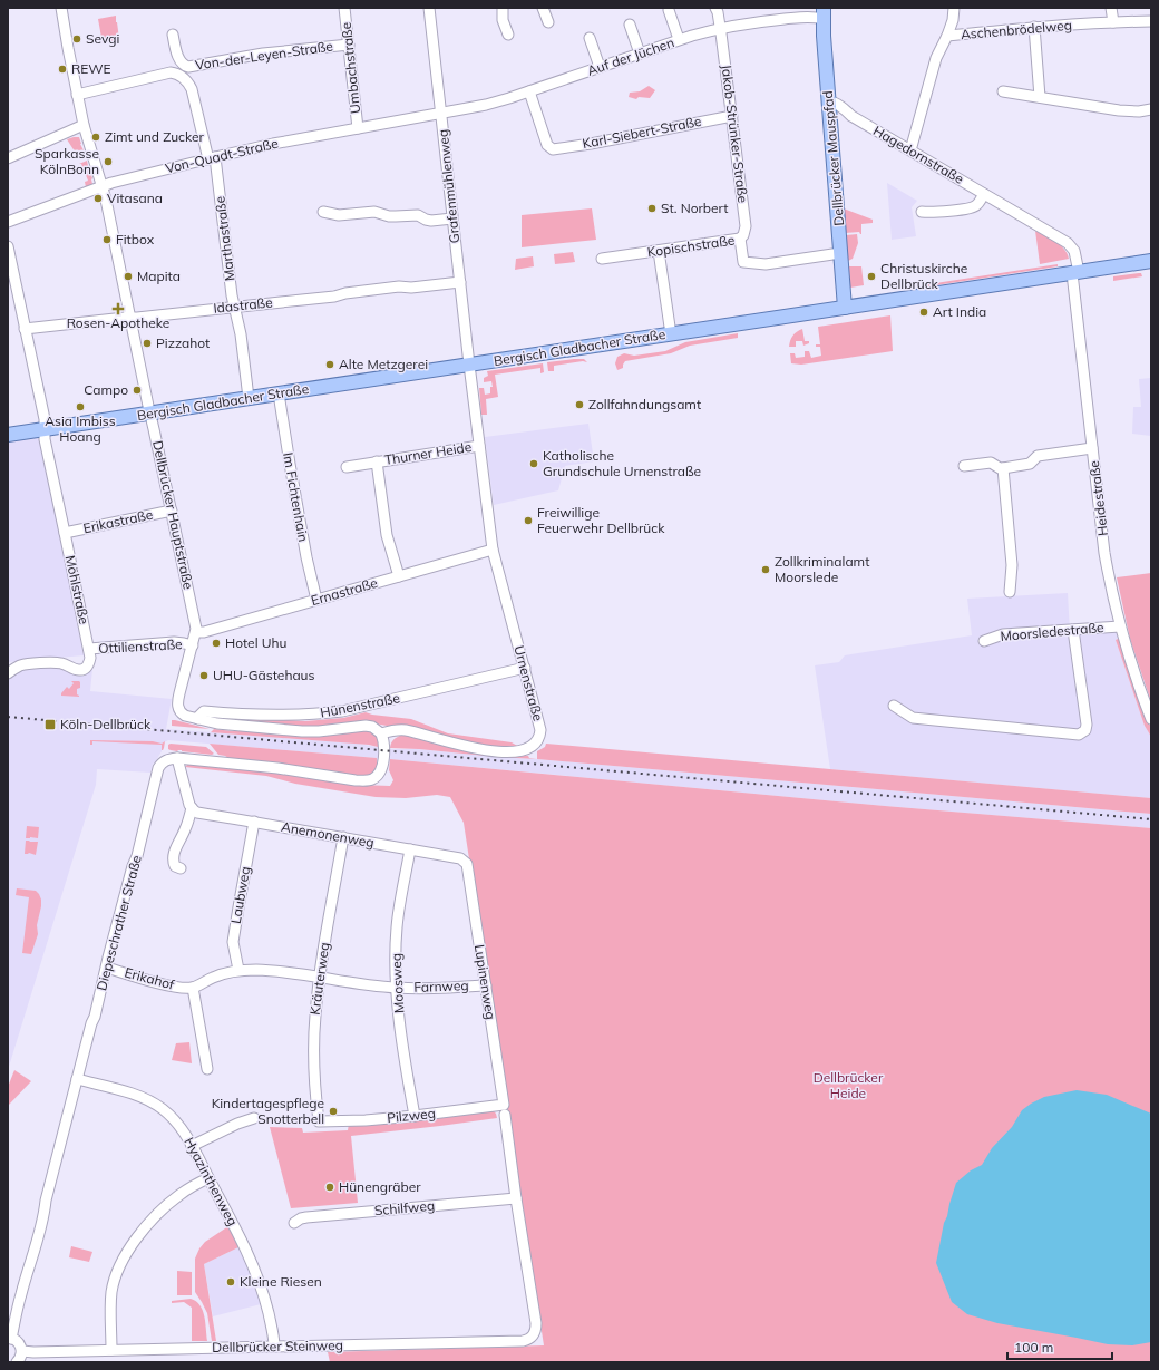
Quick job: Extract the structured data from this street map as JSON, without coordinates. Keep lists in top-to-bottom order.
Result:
{
  "streets": {
    "main road": ["Dellbrücker Mauspfad", "Bergisch Gladbacher Straße"],
    "street": [
      "Aschenbrödelweg",
      "Von-der-Leyen-Straße",
      "Auf der Jüchen",
      "Umbachstraße",
      "Karl-Siebert-Straße",
      "Jakob-Strünker-Straße",
      "Hagedornstraße",
      "Von-Quadt-Straße",
      "Grafenmühlenweg",
      "Marthastraße",
      "Kopischstraße",
      "Idastraße",
      "Thurner Heide",
      "Im Fichtenhain",
      "Heidestraße",
      "Dellbrücker Hauptstraße",
      "Erikastraße",
      "Möhlstraße",
      "Ernastraße",
      "Moorsledestraße",
      "Ottilienstraße",
      "Urnenstraße",
      "Hünenstraße",
      "Anemonenweg",
      "Laubweg",
      "Diepeschrather Straße",
      "Erikahof",
      "Kräuterweg",
      "Lupinenweg",
      "Moosweg",
      "Farnweg",
      "Pilzweg",
      "Hyazinthenweg",
      "Schilfweg",
      "Dellbrücker Steinweg"
    ]
  },
  "crossings": [
    ["Aschenbrödelweg", "Hagedornstraße"],
    ["Von-der-Leyen-Straße", "Umbachstraße"],
    ["Auf der Jüchen", "Karl-Siebert-Straße"],
    ["Auf der Jüchen", "Jakob-Strünker-Straße"],
    ["Auf der Jüchen", "Von-Quadt-Straße"],
    ["Auf der Jüchen", "Dellbrücker Mauspfad"],
    ["Auf der Jüchen", "Grafenmühlenweg"],
    ["Umbachstraße", "Von-Quadt-Straße"],
    ["Karl-Siebert-Straße", "Jakob-Strünker-Straße"],
    ["Jakob-Strünker-Straße", "Kopischstraße"],
    ["Hagedornstraße", "Dellbrücker Mauspfad"],
    ["Hagedornstraße", "Bergisch Gladbacher Straße"],
    ["Hagedornstraße", "Heidestraße"],
    ["Von-Quadt-Straße", "Grafenmühlenweg"],
    ["Von-Quadt-Straße", "Marthastraße"],
    ["Von-Quadt-Straße", "Dellbrücker Hauptstraße"],
    ["Dellbrücker Mauspfad", "Kopischstraße"],
    ["Dellbrücker Mauspfad", "Bergisch Gladbacher Straße"],
    ["Grafenmühlenweg", "Idastraße"],
    ["Grafenmühlenweg", "Bergisch Gladbacher Straße"],
    ["Grafenmühlenweg", "Urnenstraße"],
    ["Marthastraße", "Idastraße"],
    ["Marthastraße", "Bergisch Gladbacher Straße"],
    ["Marthastraße", "Dellbrücker Hauptstraße"],
    ["Idastraße", "Dellbrücker Hauptstraße"],
    ["Idastraße", "Möhlstraße"],
    ["Bergisch Gladbacher Straße", "Im Fichtenhain"],
    ["Bergisch Gladbacher Straße", "Heidestraße"],
    ["Bergisch Gladbacher Straße", "Dellbrücker Hauptstraße"],
    ["Bergisch Gladbacher Straße", "Möhlstraße"],
    ["Bergisch Gladbacher Straße", "Urnenstraße"],
    ["Thurner Heide", "Ernastraße"],
    ["Thurner Heide", "Urnenstraße"],
    ["Im Fichtenhain", "Ernastraße"],
    ["Heidestraße", "Moorsledestraße"],
    ["Dellbrücker Hauptstraße", "Erikastraße"],
    ["Dellbrücker Hauptstraße", "Ernastraße"],
    ["Dellbrücker Hauptstraße", "Ottilienstraße"],
    ["Dellbrücker Hauptstraße", "Urnenstraße"],
    ["Erikastraße", "Möhlstraße"],
    ["Möhlstraße", "Ottilienstraße"],
    ["Ernastraße", "Urnenstraße"],
    ["Urnenstraße", "Hünenstraße"],
    ["Anemonenweg", "Laubweg"],
    ["Anemonenweg", "Kräuterweg"],
    ["Anemonenweg", "Lupinenweg"],
    ["Anemonenweg", "Moosweg"],
    ["Laubweg", "Erikahof"],
    ["Laubweg", "Farnweg"],
    ["Diepeschrather Straße", "Erikahof"],
    ["Diepeschrather Straße", "Hyazinthenweg"],
    ["Erikahof", "Farnweg"],
    ["Kräuterweg", "Farnweg"],
    ["Kräuterweg", "Pilzweg"],
    ["Lupinenweg", "Farnweg"],
    ["Lupinenweg", "Pilzweg"],
    ["Lupinenweg", "Schilfweg"],
    ["Lupinenweg", "Dellbrücker Steinweg"],
    ["Moosweg", "Farnweg"],
    ["Moosweg", "Pilzweg"],
    ["Hyazinthenweg", "Dellbrücker Steinweg"]
  ],
  "parks": ["Dellbrücker Heide"],
  "places": {
    "other": [
      "Sevgi",
      "REWE",
      "Zimt und Zucker",
      "Sparkasse KölnBonn",
      "Vitasana",
      "St. Norbert",
      "Fitbox",
      "Mapita",
      "Christuskirche Dellbrück",
      "Art India",
      "Pizzahot",
      "Alte Metzgerei",
      "Campo",
      "Zollfahndungsamt",
      "Asia Imbiss Hoang",
      "Katholische Grundschule Urnenstraße",
      "Freiwillige Feuerwehr Dellbrück",
      "Zollkriminalamt Moorslede",
      "Hotel Uhu",
      "UHU-Gästehaus",
      "Kindertagespflege Snotterbell",
      "Hünengräber",
      "Kleine Riesen"
    ],
    "health": ["Rosen-Apotheke"],
    "transit": ["Köln-Dellbrück"]
  },
  "scale_bar": "100 m"
}
